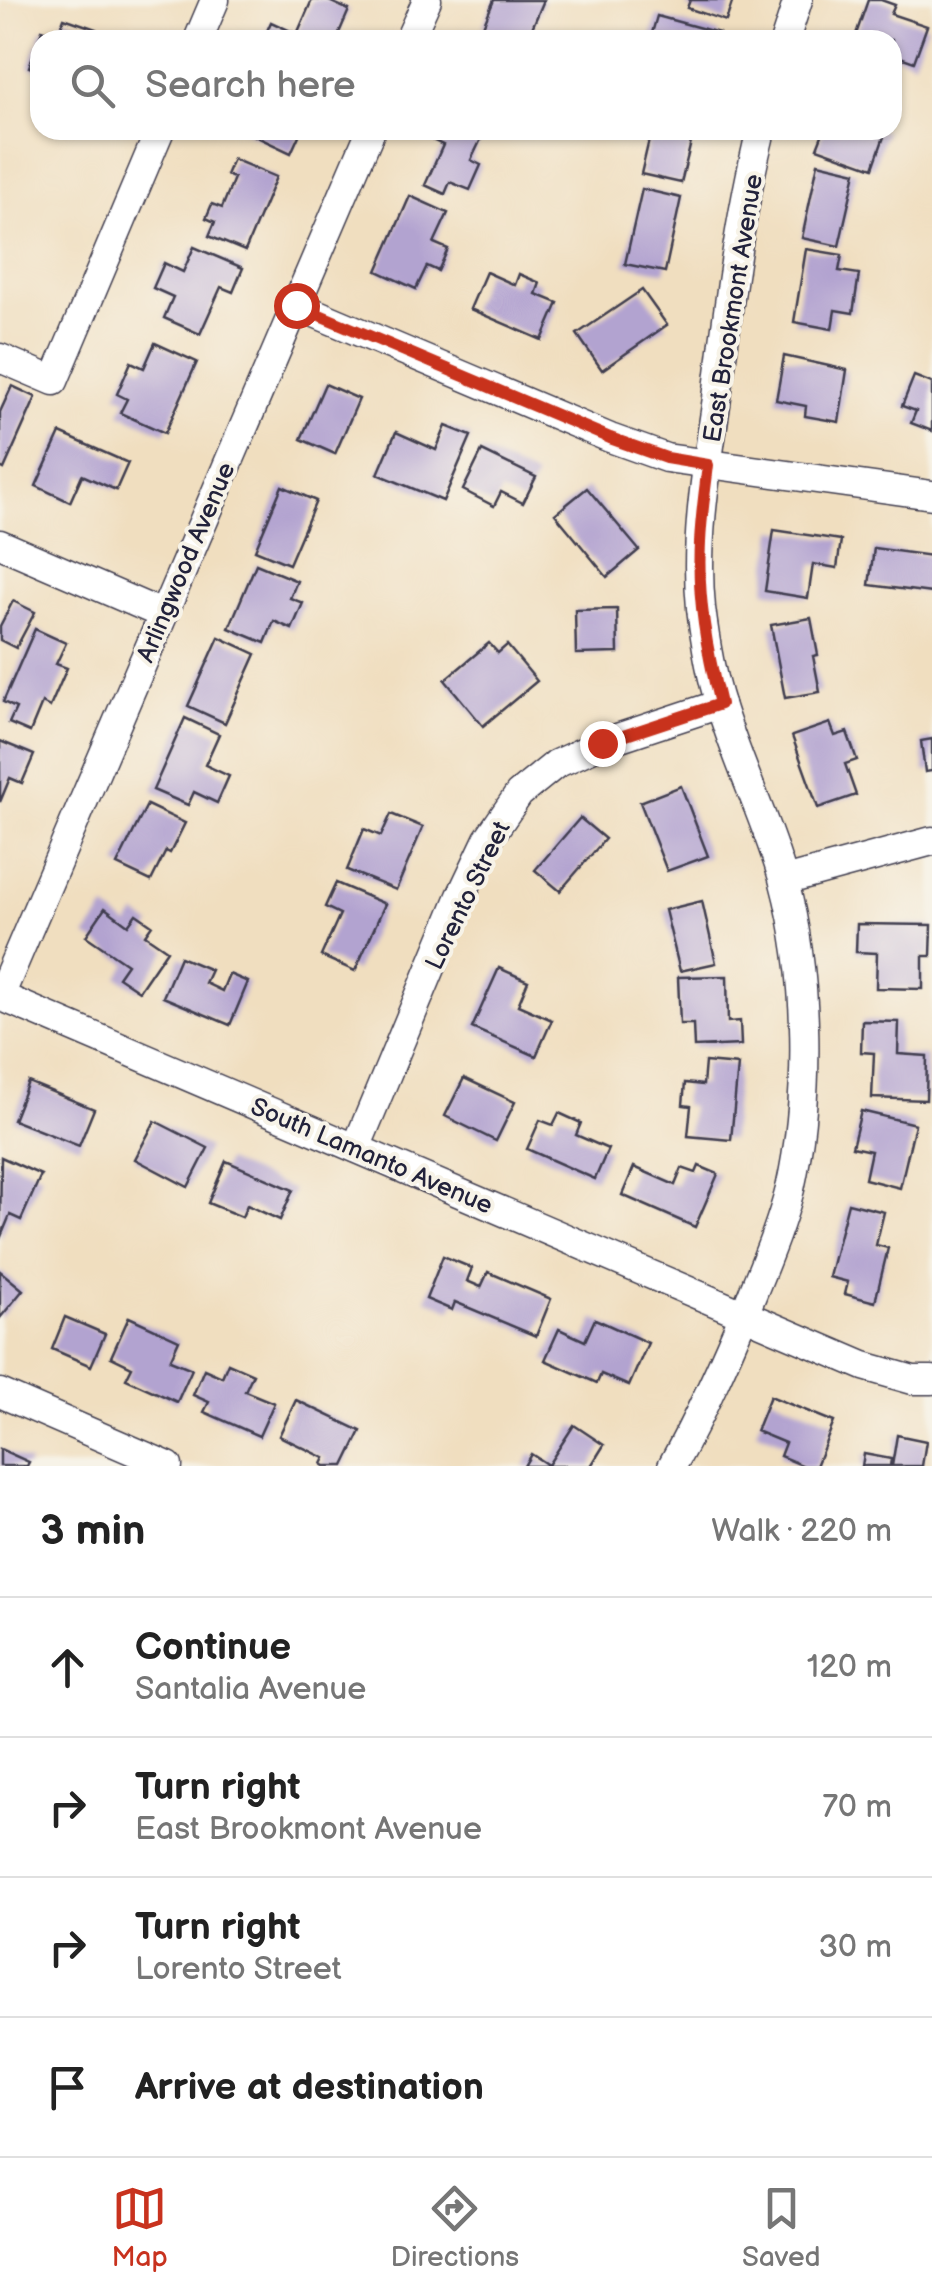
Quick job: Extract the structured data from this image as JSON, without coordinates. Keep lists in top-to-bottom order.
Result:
{
  "streets": {
    "street": [
      "East Brookmont Avenue",
      "Arlingwood Avenue",
      "Lorento Street",
      "South Lamanto Avenue"
    ]
  },
  "crossings": [
    ["East Brookmont Avenue", "Lorento Street"],
    ["East Brookmont Avenue", "South Lamanto Avenue"],
    ["Arlingwood Avenue", "South Lamanto Avenue"],
    ["Lorento Street", "South Lamanto Avenue"]
  ],
  "page": {
    "search": "Search here",
    "heading": ["3 min", "Walk · 220 m"],
    "list": [
      ["Continue", "Santalia Avenue", "120 m"],
      ["Turn right", "East Brookmont Avenue", "70 m"],
      ["Turn right", "Lorento Street", "30 m"],
      "Arrive at destination"
    ],
    "nav": ["Map", "Directions", "Saved"]
  }
}
